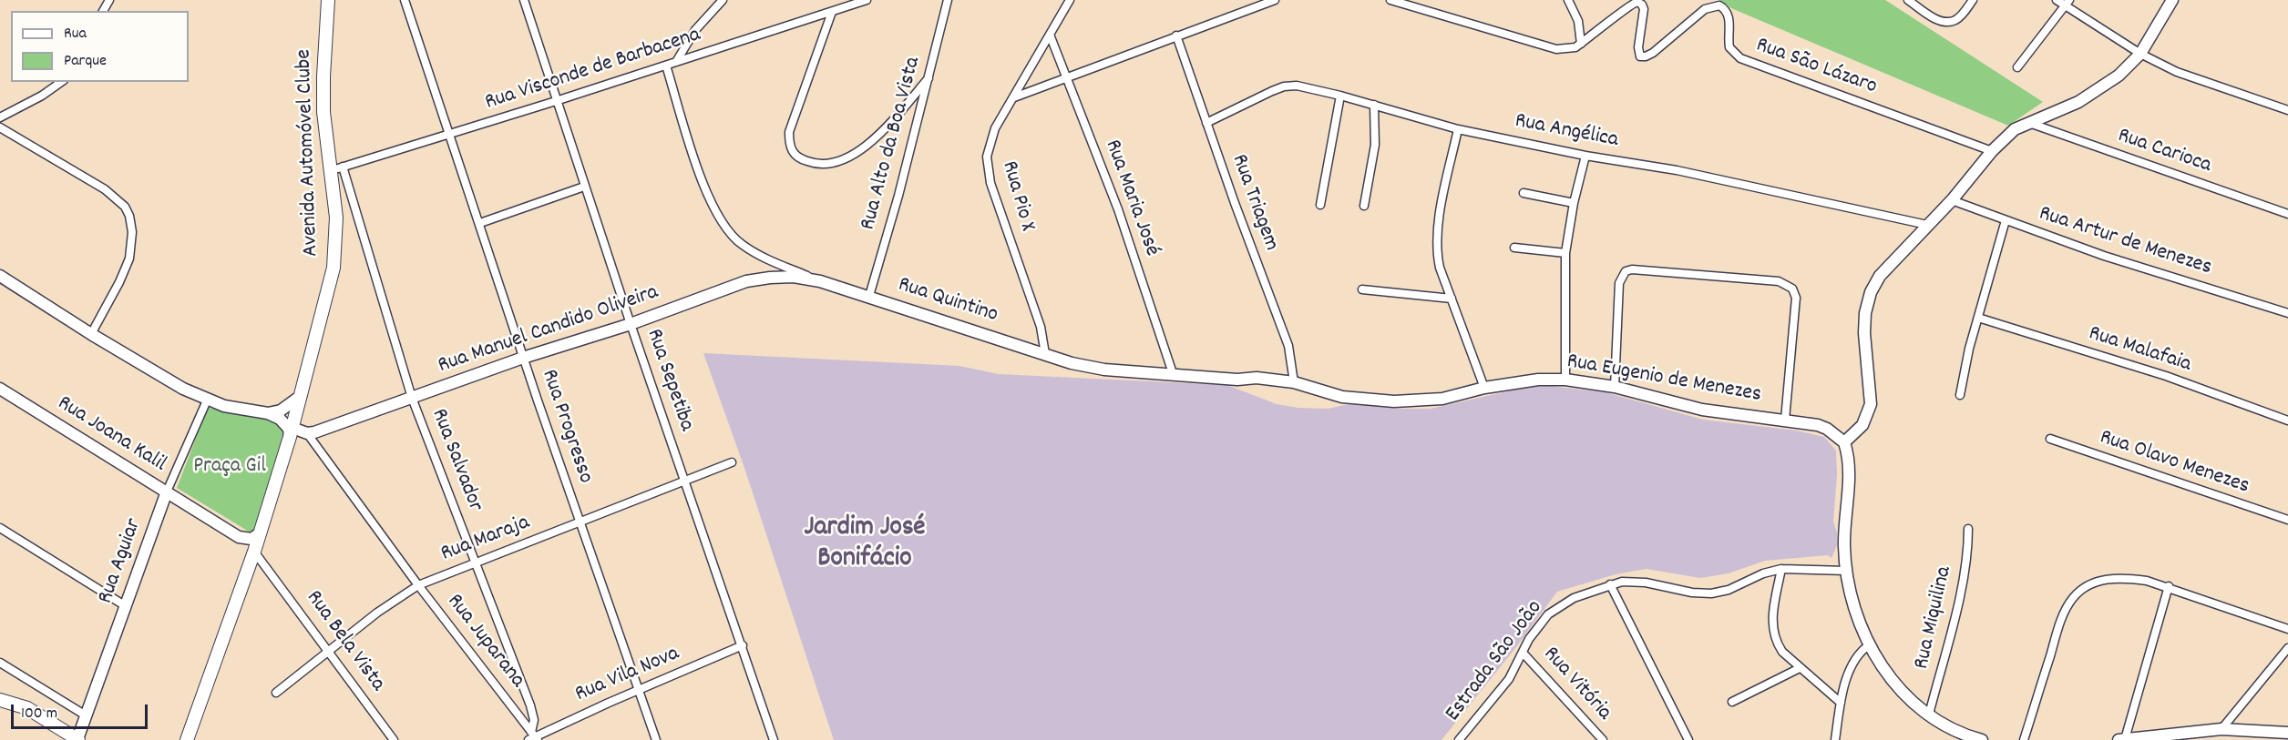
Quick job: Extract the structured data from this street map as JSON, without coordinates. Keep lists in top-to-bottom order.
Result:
{
  "streets": {
    "main road": [
      "Avenida Automóvel Clube",
      "Rua Quintino",
      "Rua Manuel Candido Oliveira",
      "Rua Eugenio de Menezes",
      "Rua Joana Kalil",
      "Rua Aguiar"
    ],
    "street": [
      "Rua São Lázaro",
      "Rua Visconde de Barbacena",
      "Rua Angélica",
      "Rua Alto da Boa Vista",
      "Rua Carioca",
      "Rua Pio X",
      "Rua Maria José",
      "Rua Triagem",
      "Rua Artur de Menezes",
      "Rua Malafaia",
      "Rua Sepetiba",
      "Rua Progresso",
      "Rua Salvador",
      "Rua Olavo Menezes",
      "Rua Maraja",
      "Rua Miquilina",
      "Rua Bela Vista",
      "Rua Juparana",
      "Estrada São João",
      "Rua Vila Nova",
      "Rua Vitória"
    ]
  },
  "crossings": [
    ["Rua Visconde de Barbacena", "Avenida Automóvel Clube"],
    ["Rua Visconde de Barbacena", "Rua Quintino"],
    ["Rua Visconde de Barbacena", "Rua Sepetiba"],
    ["Rua Visconde de Barbacena", "Rua Progresso"],
    ["Rua Visconde de Barbacena", "Rua Salvador"],
    ["Rua Angélica", "Rua Triagem"],
    ["Rua Alto da Boa Vista", "Rua Quintino"],
    ["Avenida Automóvel Clube", "Rua Joana Kalil"],
    ["Avenida Automóvel Clube", "Rua Salvador"],
    ["Avenida Automóvel Clube", "Rua Bela Vista"],
    ["Rua Pio X", "Rua Maria José"],
    ["Rua Pio X", "Rua Quintino"],
    ["Rua Maria José", "Rua Quintino"],
    ["Rua Triagem", "Rua Quintino"],
    ["Rua Quintino", "Rua Manuel Candido Oliveira"],
    ["Rua Quintino", "Rua Eugenio de Menezes"],
    ["Rua Manuel Candido Oliveira", "Rua Sepetiba"],
    ["Rua Manuel Candido Oliveira", "Rua Progresso"],
    ["Rua Manuel Candido Oliveira", "Rua Salvador"],
    ["Rua Manuel Candido Oliveira", "Rua Juparana"],
    ["Rua Sepetiba", "Rua Maraja"],
    ["Rua Sepetiba", "Rua Vila Nova"],
    ["Rua Progresso", "Rua Maraja"],
    ["Rua Progresso", "Rua Vila Nova"],
    ["Rua Joana Kalil", "Rua Aguiar"],
    ["Rua Salvador", "Rua Maraja"],
    ["Rua Salvador", "Rua Juparana"],
    ["Rua Salvador", "Rua Vila Nova"],
    ["Rua Maraja", "Rua Bela Vista"],
    ["Rua Maraja", "Rua Juparana"],
    ["Rua Juparana", "Rua Vila Nova"],
    ["Estrada São João", "Rua Vitória"]
  ],
  "districts": ["Jardim José Bonifácio"],
  "parks": ["Praça Gil"],
  "legend": ["Rua", "Parque"],
  "scale_bar": "100 m"
}
